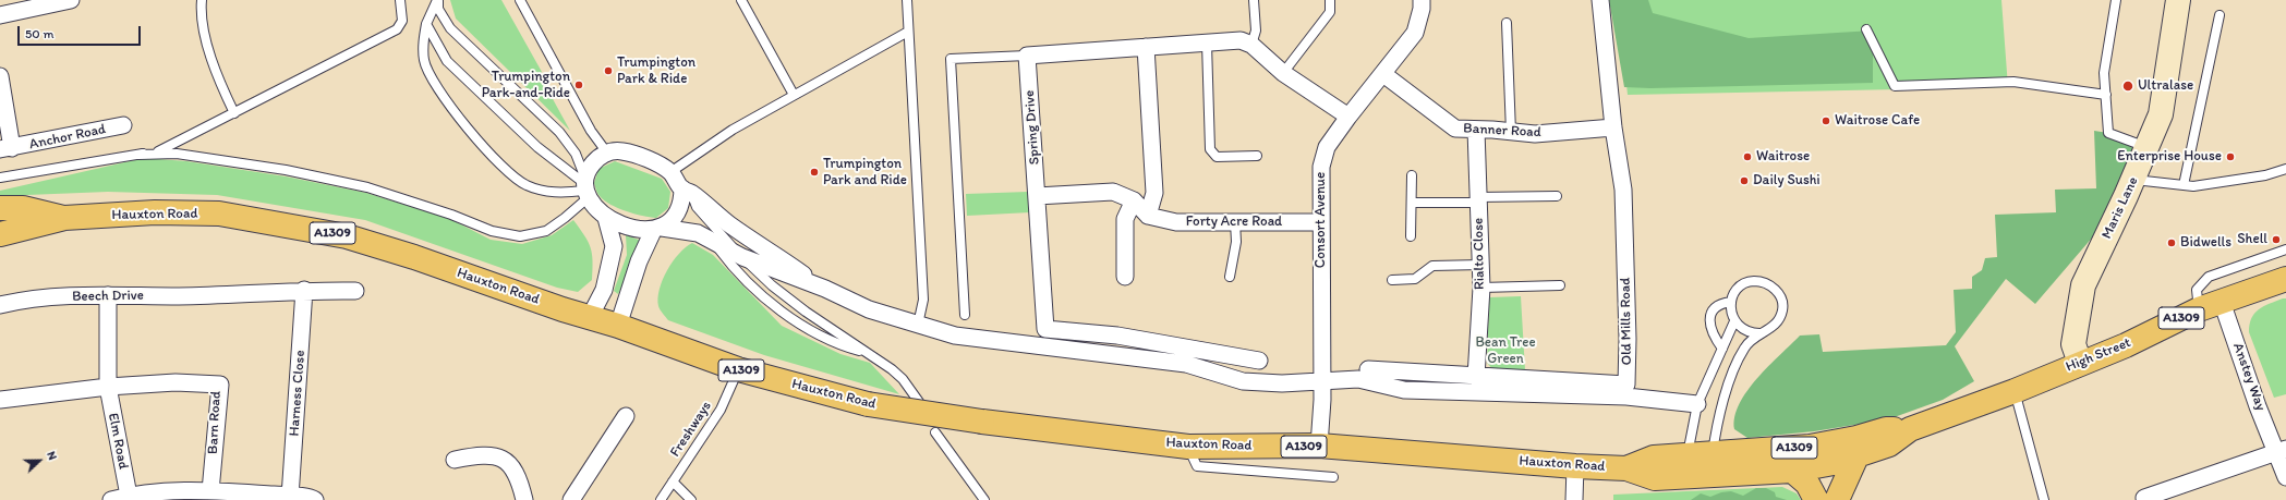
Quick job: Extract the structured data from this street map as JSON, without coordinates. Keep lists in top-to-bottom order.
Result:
{
  "streets": {
    "main road": ["Hauxton Road", "A1309", "High Street"],
    "street": [
      "Spring Drive",
      "Banner Road",
      "Anchor Road",
      "Maris Lane",
      "Consort Avenue",
      "Forty Acre Road",
      "Rialto Close",
      "Beech Drive",
      "Old Mills Road",
      "Anstey Way",
      "Harness Close",
      "Barn Road",
      "Elm Road"
    ],
    "lane": ["Freshways"]
  },
  "crossings": [
    ["Banner Road", "Consort Avenue"],
    ["Banner Road", "Rialto Close"],
    ["Banner Road", "Old Mills Road"],
    ["Maris Lane", "High Street"],
    ["Hauxton Road", "Consort Avenue"],
    ["Hauxton Road", "A1309"],
    ["Hauxton Road", "High Street"],
    ["Hauxton Road", "Freshways"],
    ["Consort Avenue", "Forty Acre Road"],
    ["Rialto Close", "Old Mills Road"],
    ["Beech Drive", "Harness Close"],
    ["Beech Drive", "Elm Road"],
    ["High Street", "Anstey Way"],
    ["Barn Road", "Elm Road"]
  ],
  "parks": ["Bean Tree Green"],
  "places": [
    "Trumpington Park & Ride",
    "Trumpington Park-and-Ride",
    "Ultralase",
    "Waitrose Cafe",
    "Waitrose",
    "Enterprise House",
    "Trumpington Park and Ride",
    "Daily Sushi",
    "Shell",
    "Bidwells"
  ],
  "scale_bar": "50 m",
  "north": "right"
}
